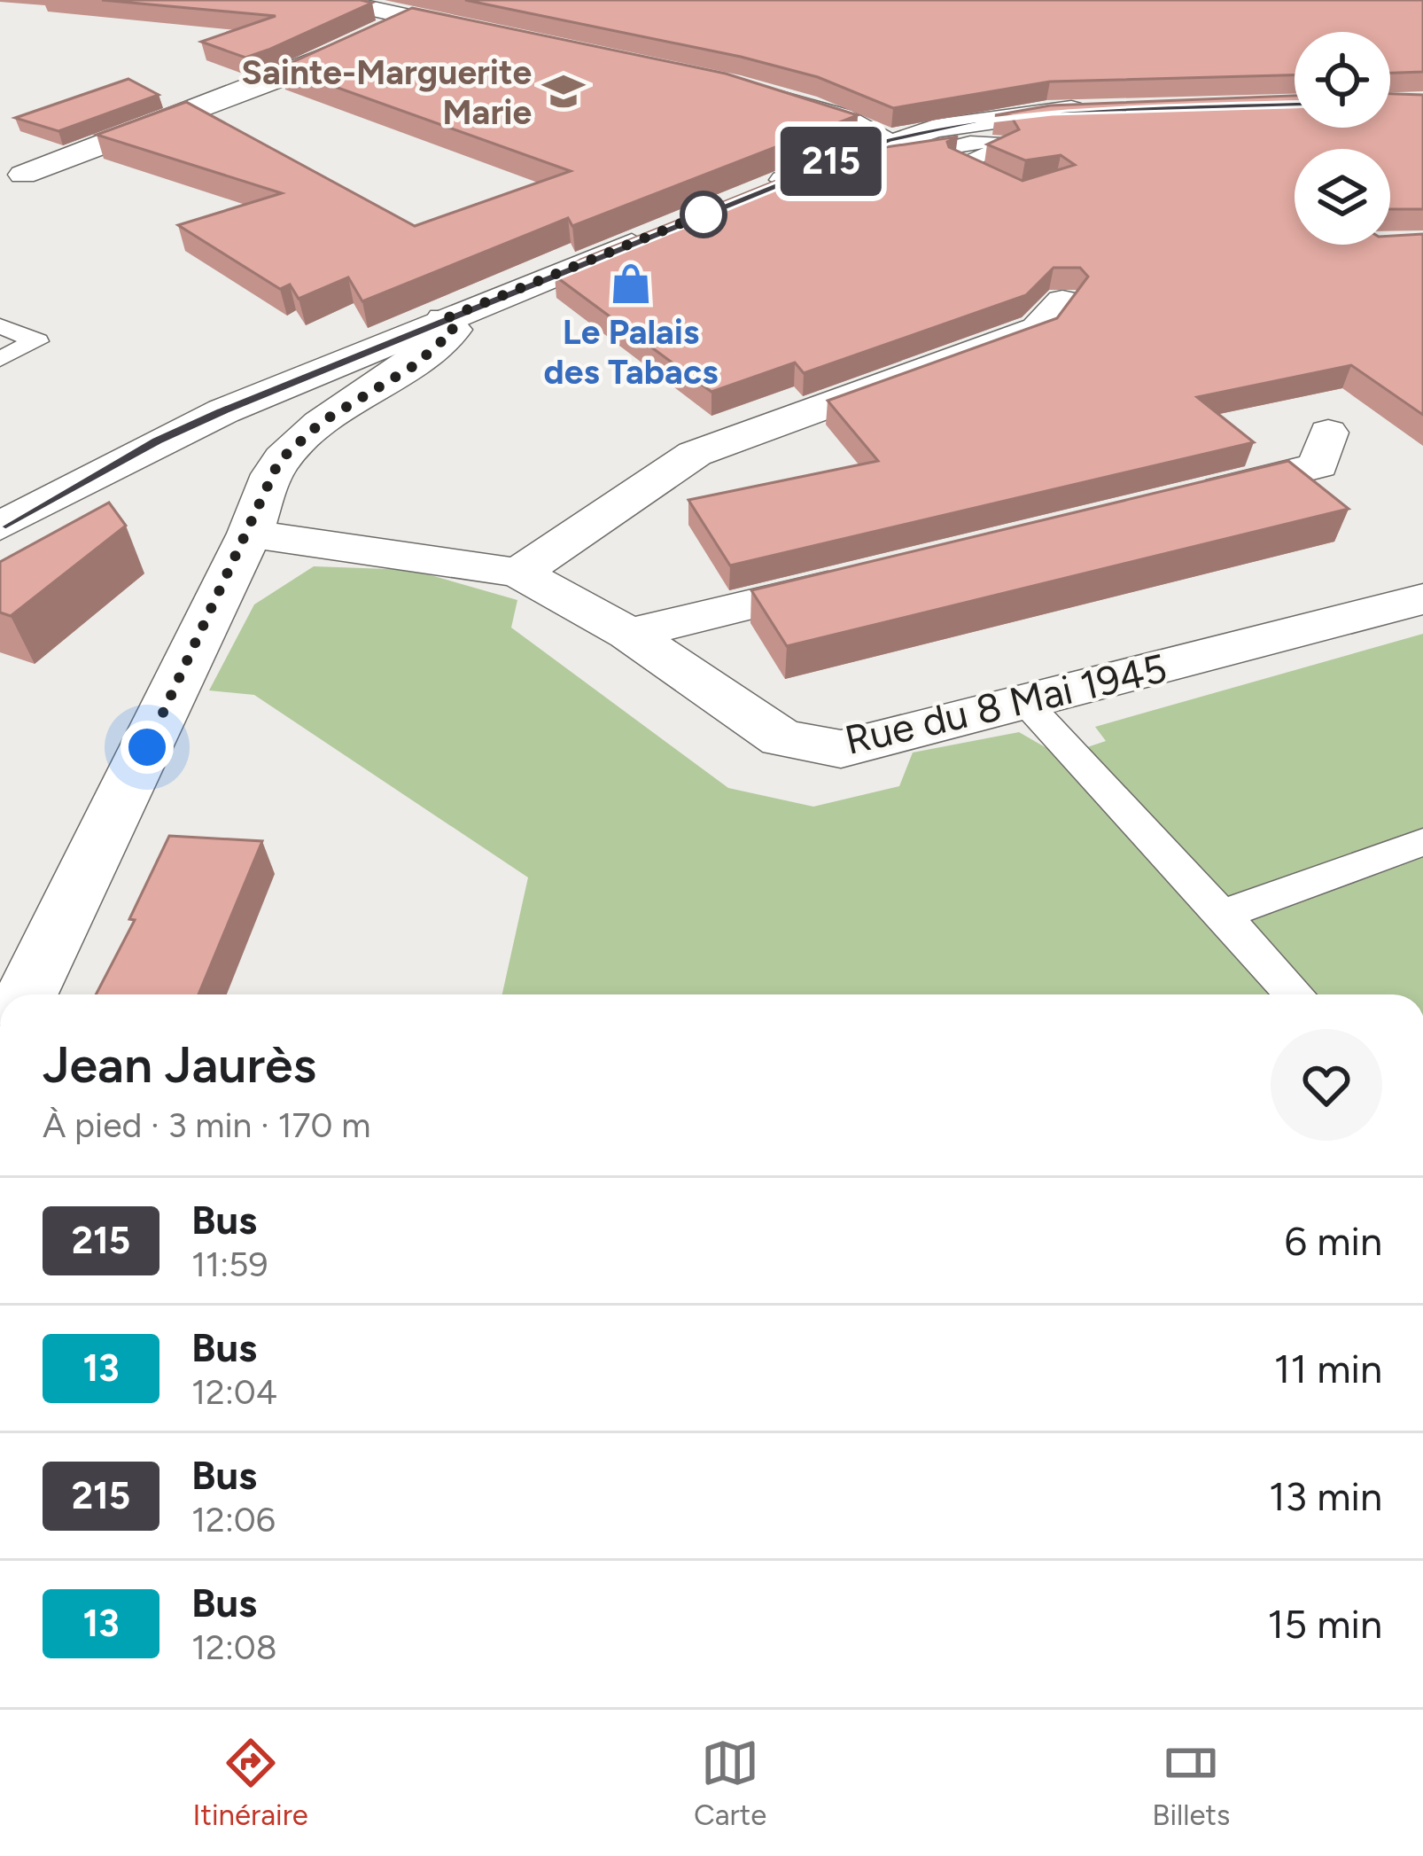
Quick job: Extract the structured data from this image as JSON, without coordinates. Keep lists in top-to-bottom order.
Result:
{
  "streets": {
    "street": ["Rue du 8 Mai 1945"]
  },
  "places": {
    "school or university": ["Sainte-Marguerite Marie"],
    "shop": ["Le Palais des Tabacs"]
  },
  "lines": ["bus line 215"],
  "page": {
    "on_map": "215",
    "heading": ["Jean Jaurès", "À pied · 3 min · 170 m"],
    "list": [
      {
        "mark": "215",
        "name": "Bus",
        "note": "11:59",
        "value": "6 min"
      },
      {
        "mark": "13",
        "name": "Bus",
        "note": "12:04",
        "value": "11 min"
      },
      {
        "mark": "215",
        "name": "Bus",
        "note": "12:06",
        "value": "13 min"
      },
      {
        "mark": "13",
        "name": "Bus",
        "note": "12:08",
        "value": "15 min"
      }
    ],
    "tabs": ["Itinéraire", "Carte", "Billets"]
  }
}
